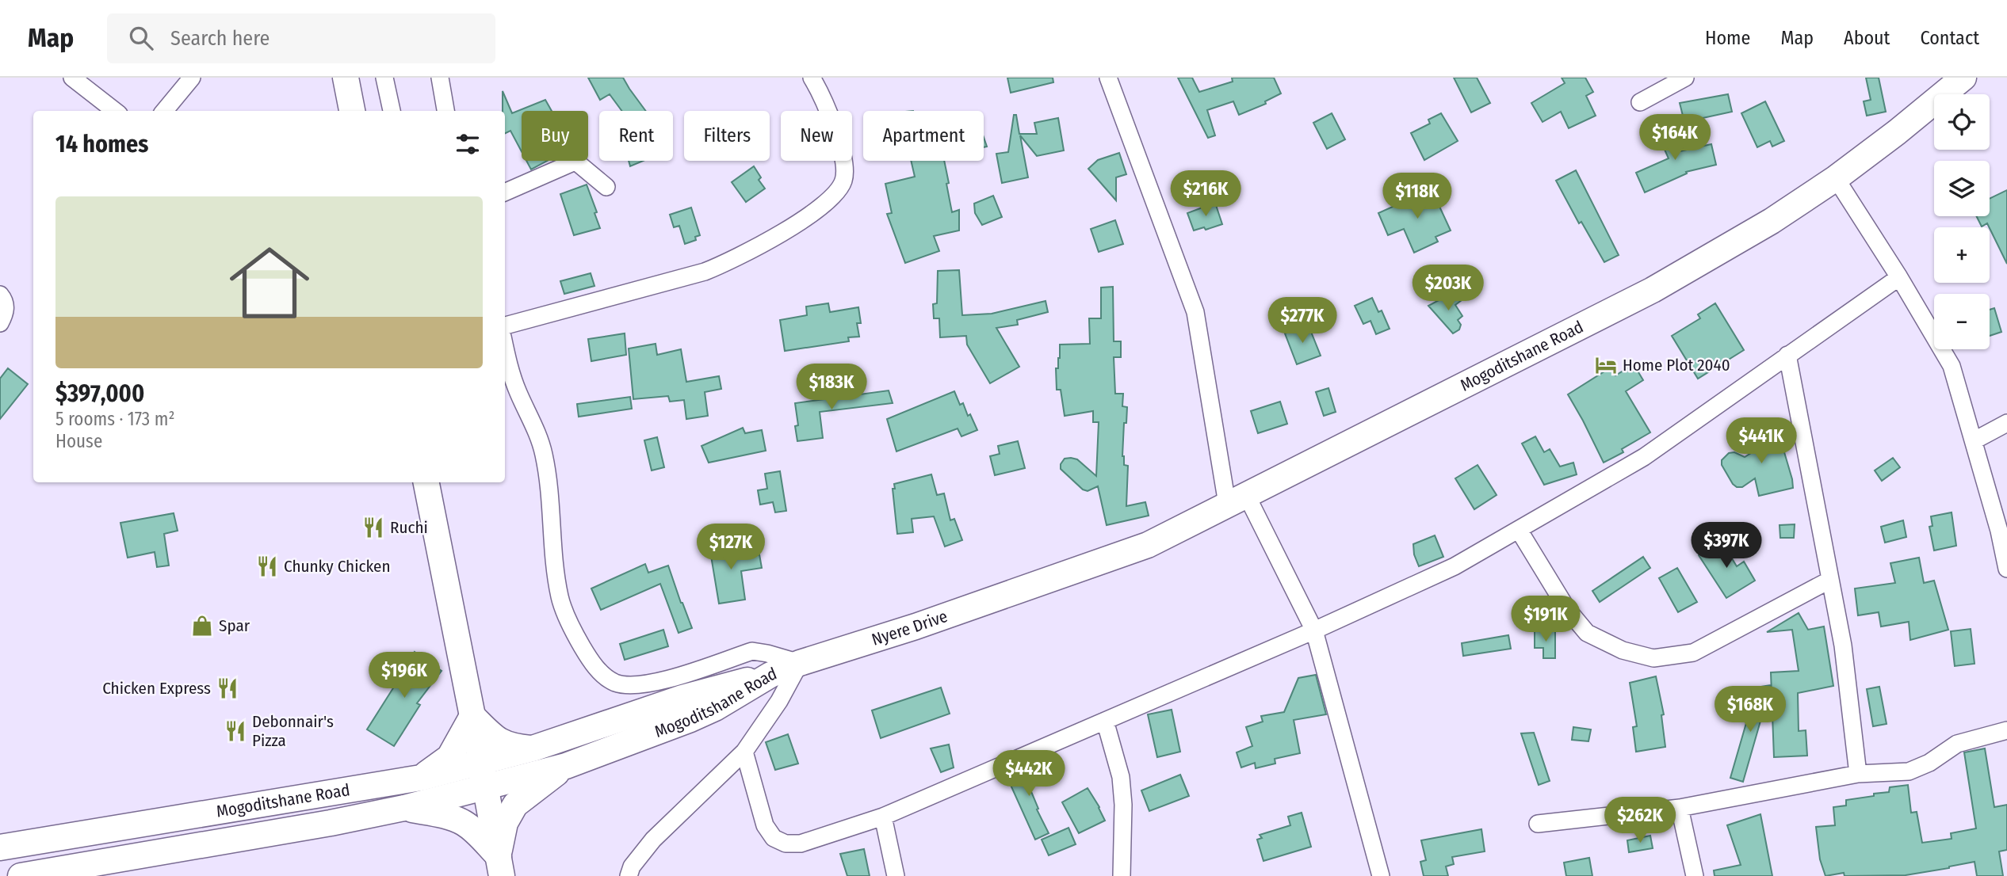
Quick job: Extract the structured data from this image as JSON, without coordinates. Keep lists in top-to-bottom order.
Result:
{
  "streets": {
    "main road": ["Mogoditshane Road", "Nyere Drive"]
  },
  "crossings": [
    ["Mogoditshane Road", "Nyere Drive"]
  ],
  "places": {
    "hotel": ["Home Plot 2040"],
    "restaurant": [
      "Ruchi",
      "Chunky Chicken",
      "Chicken Express",
      "Debonnair's Pizza"
    ],
    "shop": ["Spar"]
  },
  "page": {
    "header": "Map",
    "search": "Search here",
    "nav": [
      "Home",
      "Map",
      "About",
      "Contact"
    ],
    "map_buttons": ["+", "−"],
    "chip": [
      "Buy",
      "Rent",
      "Filters",
      "New",
      "Apartment"
    ],
    "heading": "14 homes",
    "price": [
      "$164K",
      "$216K",
      "$118K",
      "$203K",
      "$277K",
      "$183K",
      "$441K",
      "$397K",
      "$127K",
      "$191K",
      "$196K",
      "$168K",
      "$442K",
      "$262K"
    ],
    "list": [
      {
        "name": "$397,000",
        "note": "5 rooms · 173 m² · House"
      }
    ]
  }
}
